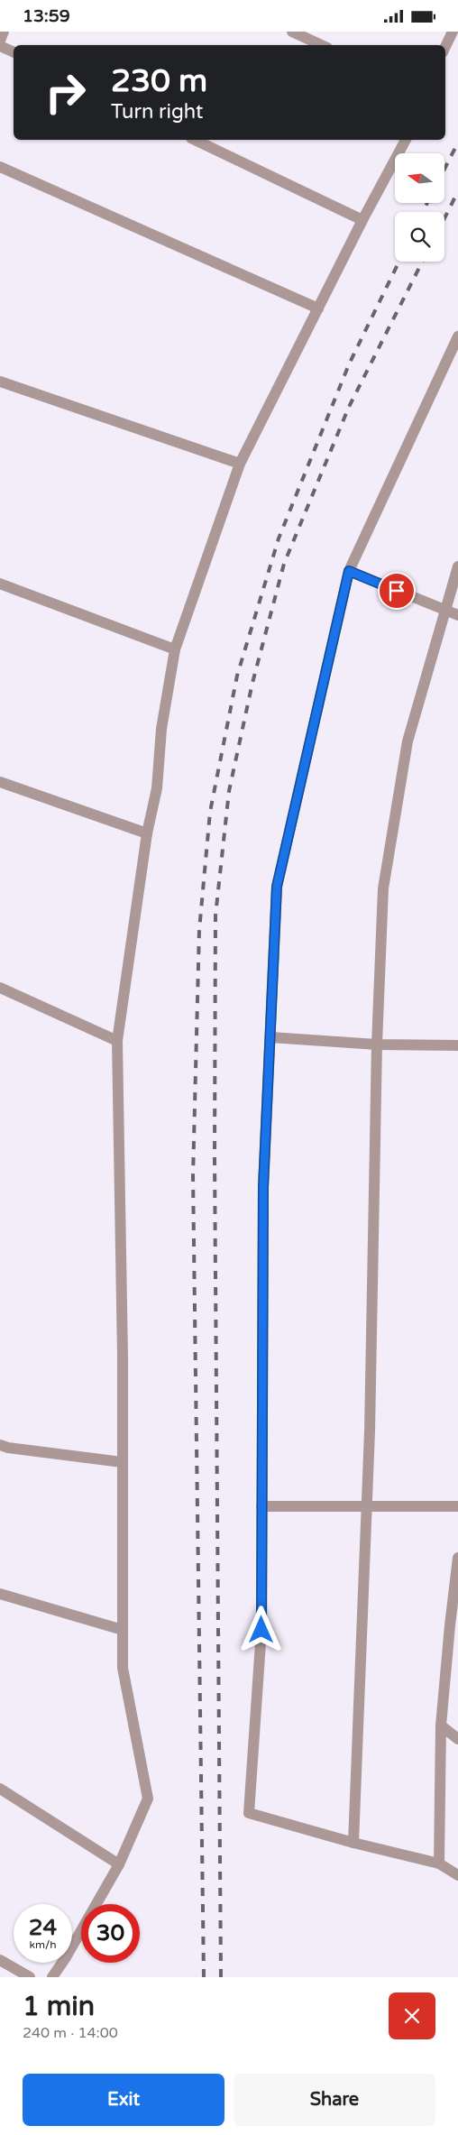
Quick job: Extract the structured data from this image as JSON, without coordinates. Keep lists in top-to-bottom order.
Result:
{
  "north": "left",
  "page": {
    "status": "13:59",
    "turn": ["230 m", "Turn right"],
    "speed": "24 km/h",
    "limit": "30",
    "heading": ["1 min", "240 m · 14:00"],
    "buttons": ["Exit", "Share"]
  }
}
